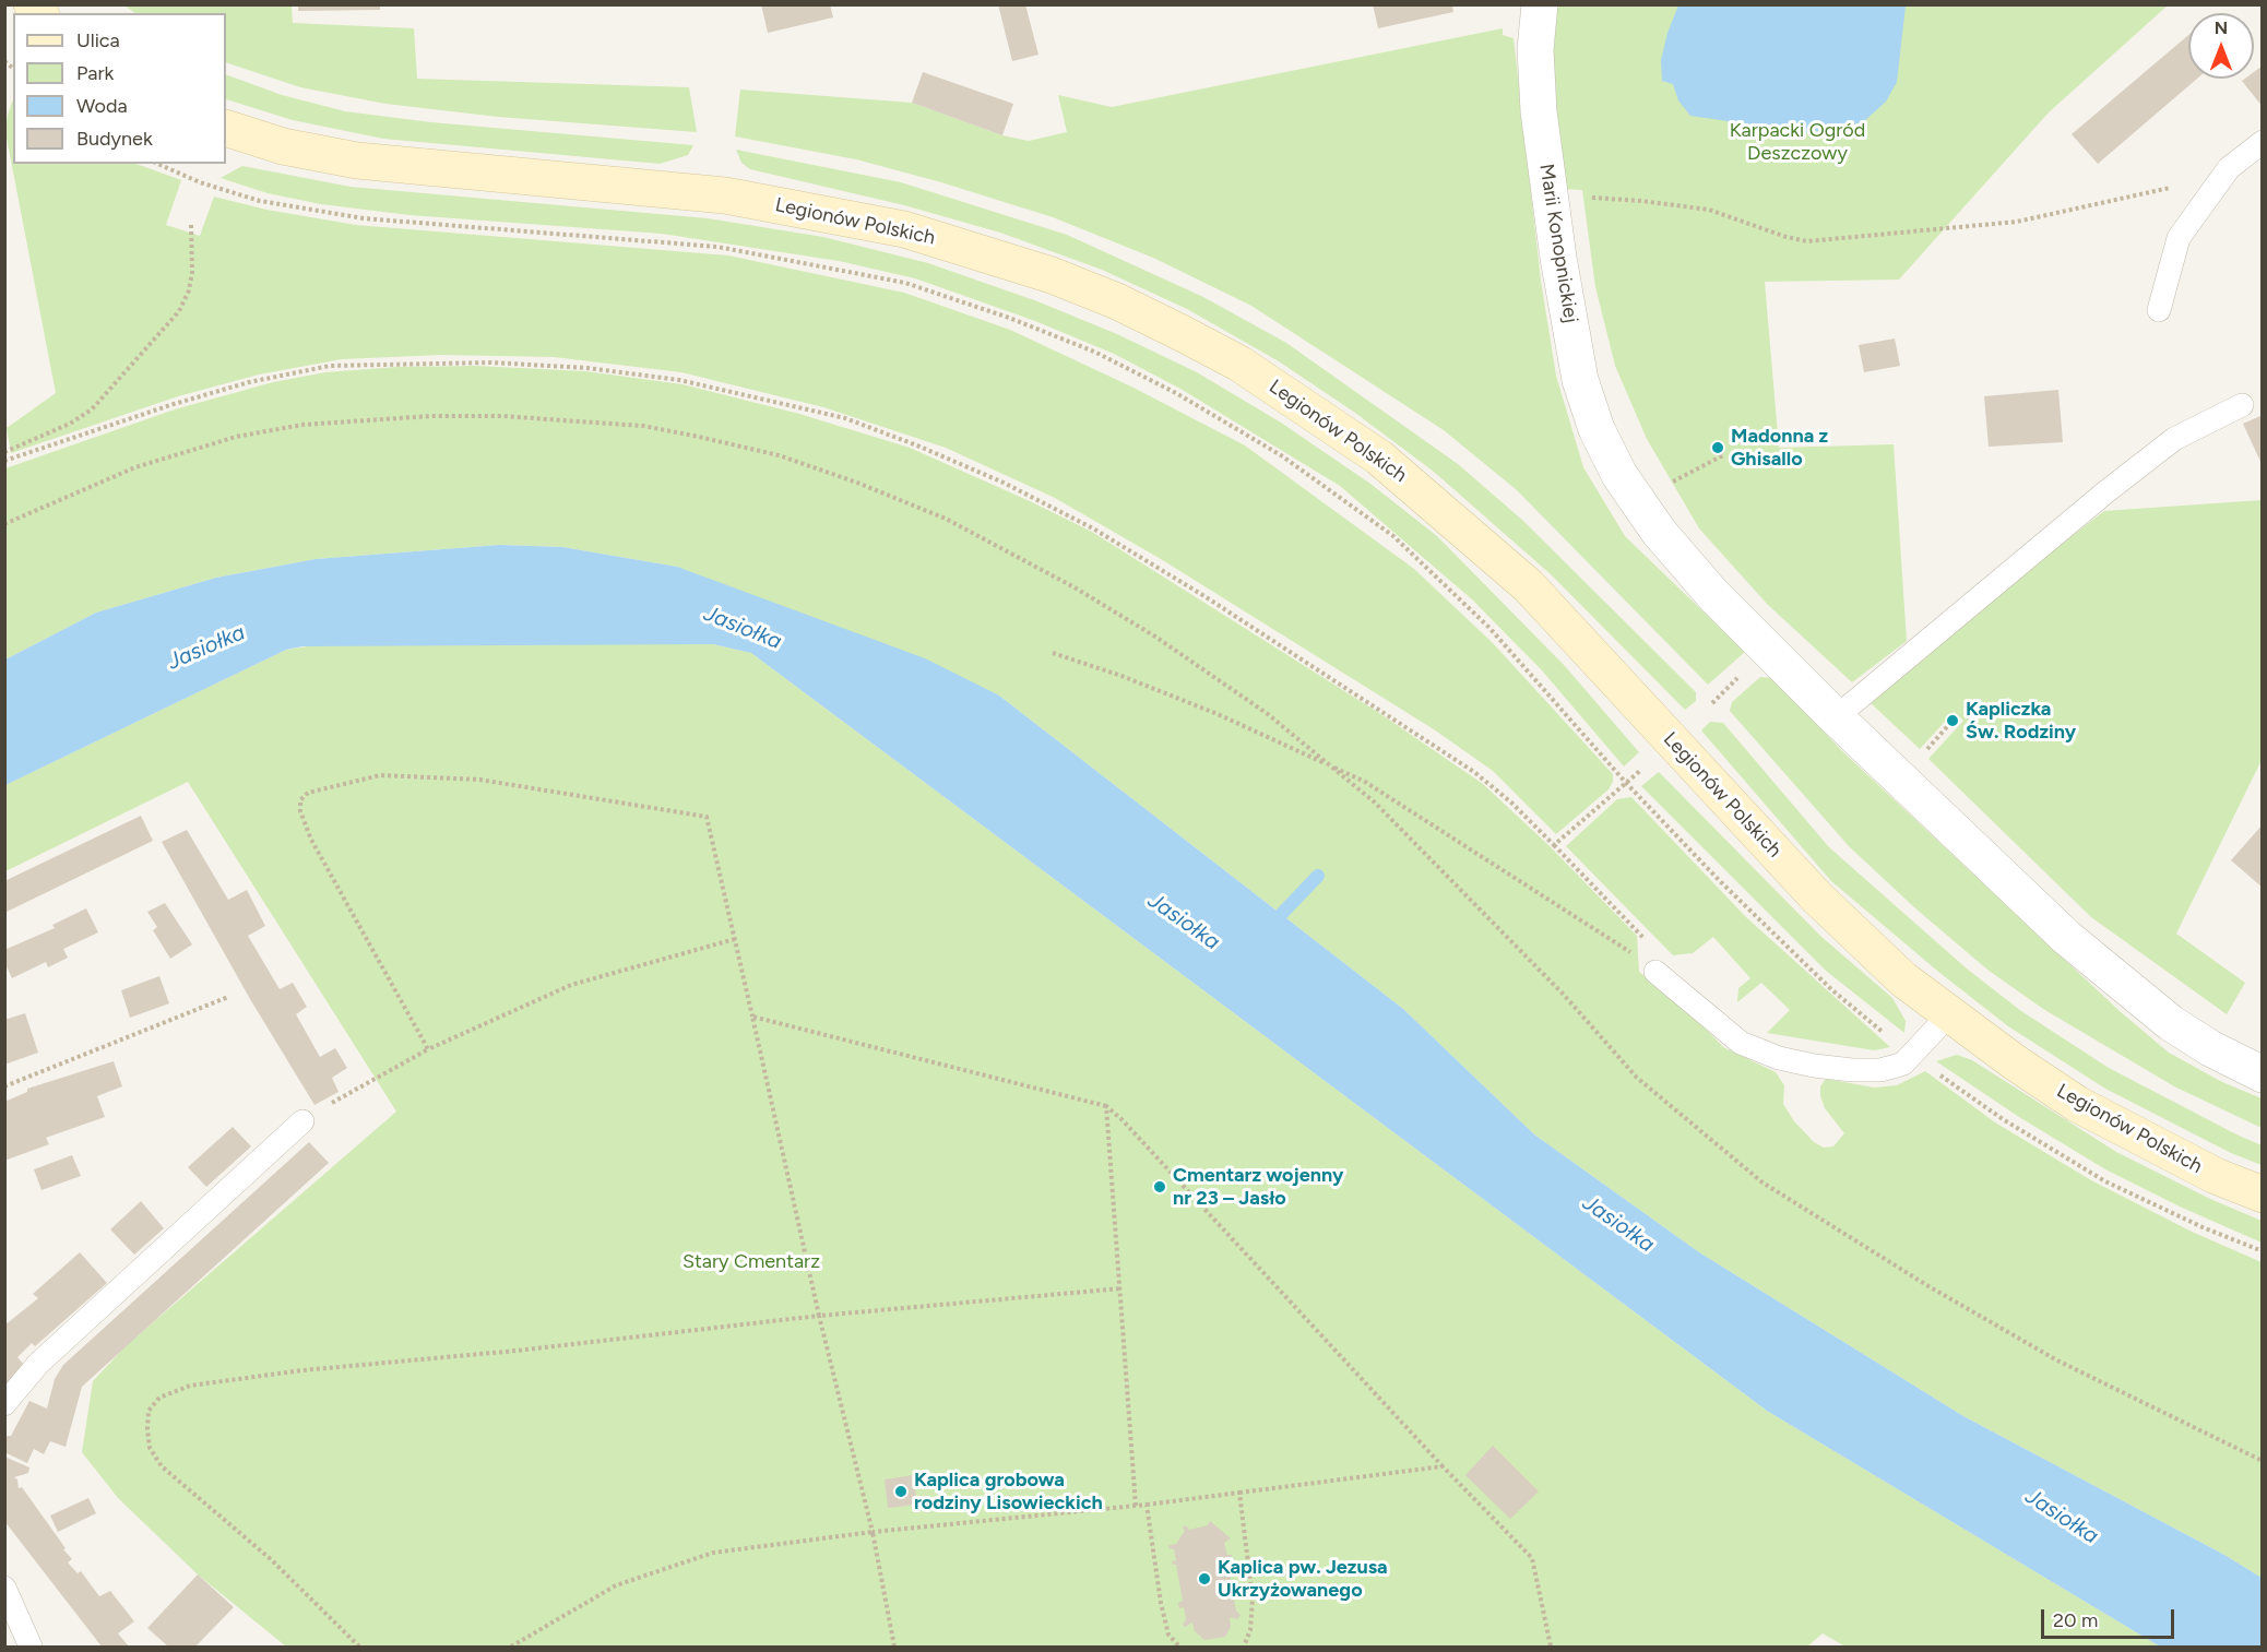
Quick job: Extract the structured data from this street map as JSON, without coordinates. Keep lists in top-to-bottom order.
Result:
{
  "streets": {
    "main road": ["Legionów Polskich"],
    "street": ["Marii Konopnickiej"]
  },
  "water": ["Jasiołka"],
  "parks": ["Karpacki Ogród Deszczowy", "Stary Cmentarz"],
  "places": [
    "Madonna z Ghisallo",
    "Kapliczka Św. Rodziny",
    "Cmentarz wojenny nr 23 – Jasło",
    "Kaplica grobowa rodziny Lisowieckich",
    "Kaplica pw. Jezusa Ukrzyżowanego"
  ],
  "legend": [
    "Ulica",
    "Park",
    "Woda",
    "Budynek"
  ],
  "scale_bar": "20 m",
  "north": "top"
}
